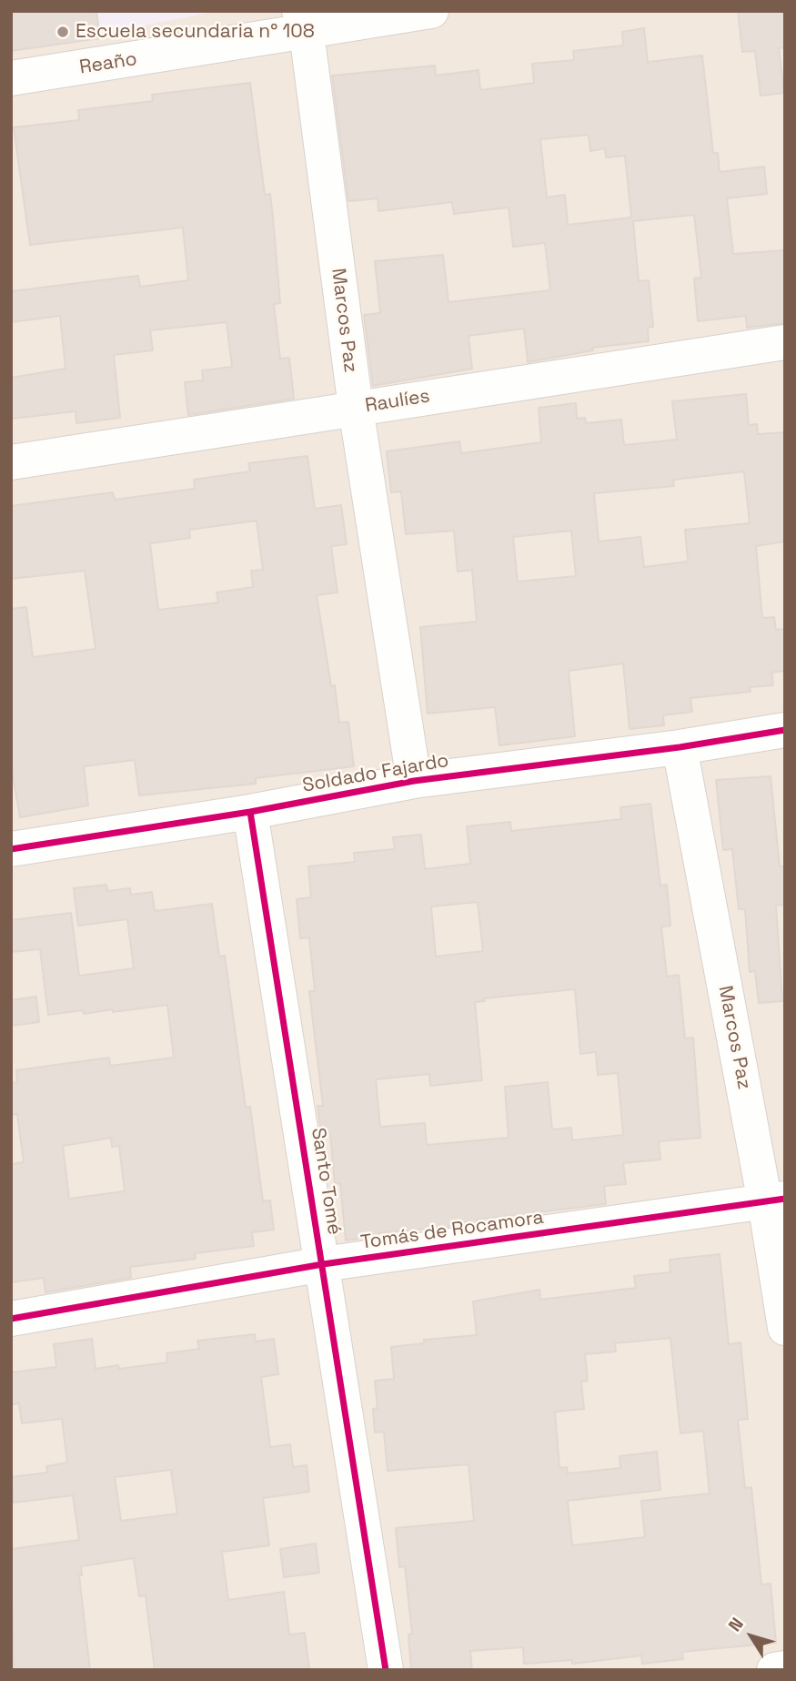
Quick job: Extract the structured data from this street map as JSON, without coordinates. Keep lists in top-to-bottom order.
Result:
{
  "streets": {
    "street": [
      "Reaño",
      "Marcos Paz",
      "Raulíes",
      "Soldado Fajardo",
      "Santo Tomé",
      "Tomás de Rocamora"
    ]
  },
  "crossings": [
    ["Reaño", "Marcos Paz"],
    ["Marcos Paz", "Raulíes"],
    ["Marcos Paz", "Soldado Fajardo"],
    ["Marcos Paz", "Tomás de Rocamora"],
    ["Soldado Fajardo", "Santo Tomé"],
    ["Santo Tomé", "Tomás de Rocamora"]
  ],
  "places": ["Escuela secundaria n° 108"],
  "north": "top left"
}
